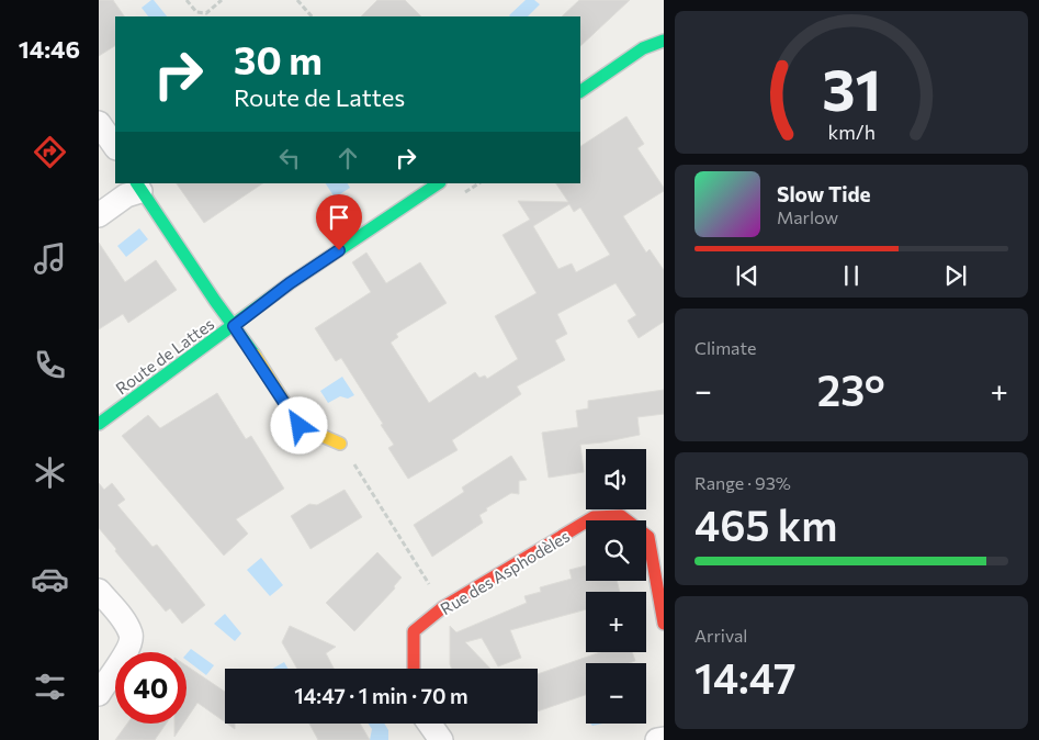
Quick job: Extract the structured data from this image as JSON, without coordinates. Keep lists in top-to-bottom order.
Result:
{
  "streets": {
    "street": ["Route de Lattes", "Rue des Asphodèles"]
  },
  "page": {
    "tabs": "14:46",
    "turn": ["30 m", "Route de Lattes"],
    "song": ["Slow Tide", "Marlow"],
    "tile": [
      "Climate",
      ["Range · 93%", "465 km"],
      ["Arrival", "14:47"]
    ],
    "heat": ["−", "23°", "+"],
    "map_buttons": ["+", "−"],
    "limit": "40",
    "trip": "14:47 · 1 min · 70 m",
    "gauge": ["31", "km/h"]
  }
}
